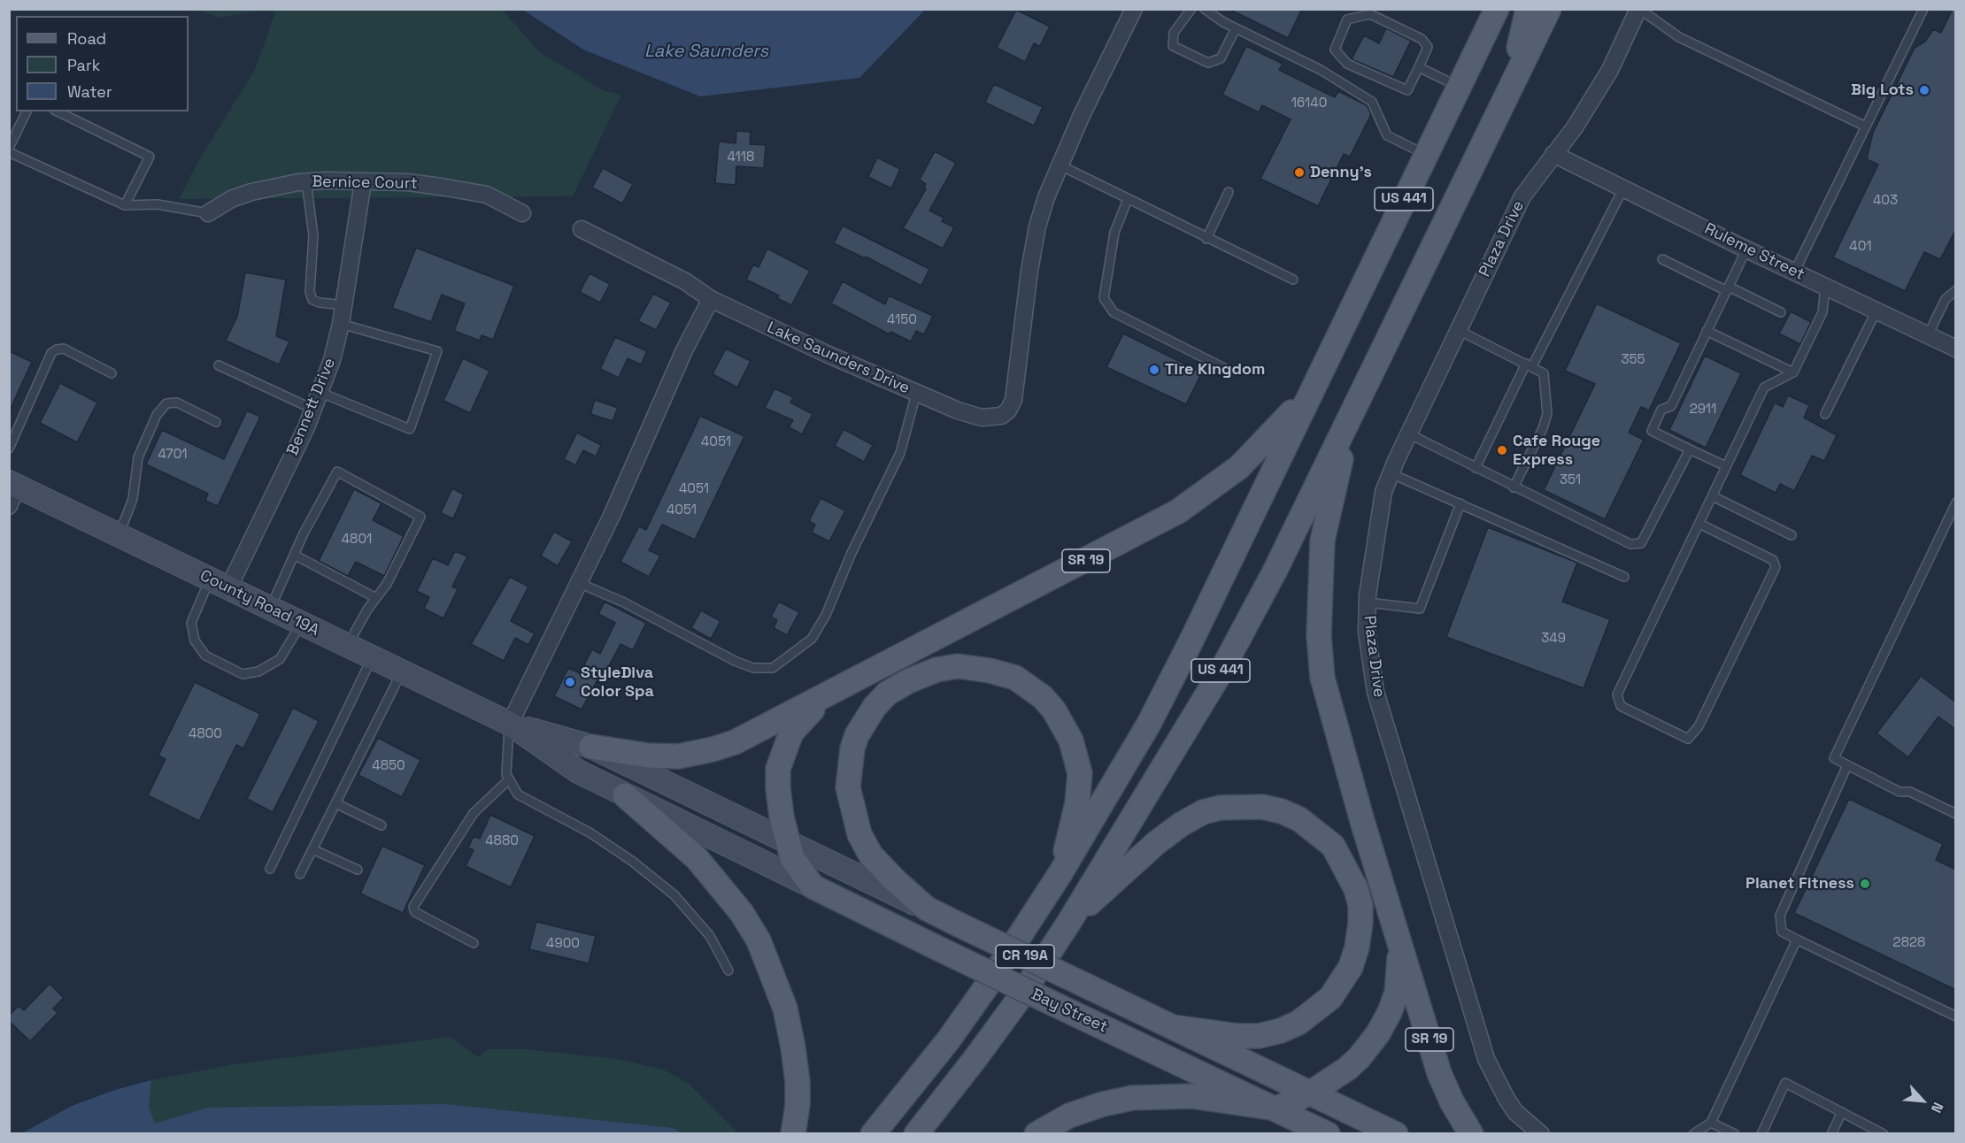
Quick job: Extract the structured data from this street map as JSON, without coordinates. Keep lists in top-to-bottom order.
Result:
{
  "streets": {
    "main road": [
      "US 441",
      "SR 19",
      "County Road 19A",
      "CR 19A",
      "Bay Street"
    ],
    "street": [
      "Bernice Court",
      "Plaza Drive",
      "Ruleme Street",
      "Lake Saunders Drive",
      "Bennett Drive"
    ]
  },
  "crossings": [
    ["Bernice Court", "Bennett Drive"],
    ["US 441", "SR 19"],
    ["US 441", "Bay Street"],
    ["Plaza Drive", "Ruleme Street"],
    ["Bennett Drive", "County Road 19A"],
    ["SR 19", "CR 19A"],
    ["SR 19", "Bay Street"],
    ["County Road 19A", "CR 19A"],
    ["CR 19A", "Bay Street"]
  ],
  "water": ["Lake Saunders"],
  "places": [
    "Big Lots",
    "Denny's",
    "Tire Kingdom",
    "Cafe Rouge Express",
    "StyleDiva Color Spa",
    "Planet Fitness"
  ],
  "house_numbers": [
    "16140",
    "4118",
    "403",
    "401",
    "4150",
    "355",
    "2911",
    "4051",
    "4701",
    "351",
    "4051",
    "4051",
    "4801",
    "349",
    "4800",
    "4850",
    "4880",
    "2828",
    "4900"
  ],
  "legend": ["Road", "Park", "Water"],
  "north": "bottom right"
}
